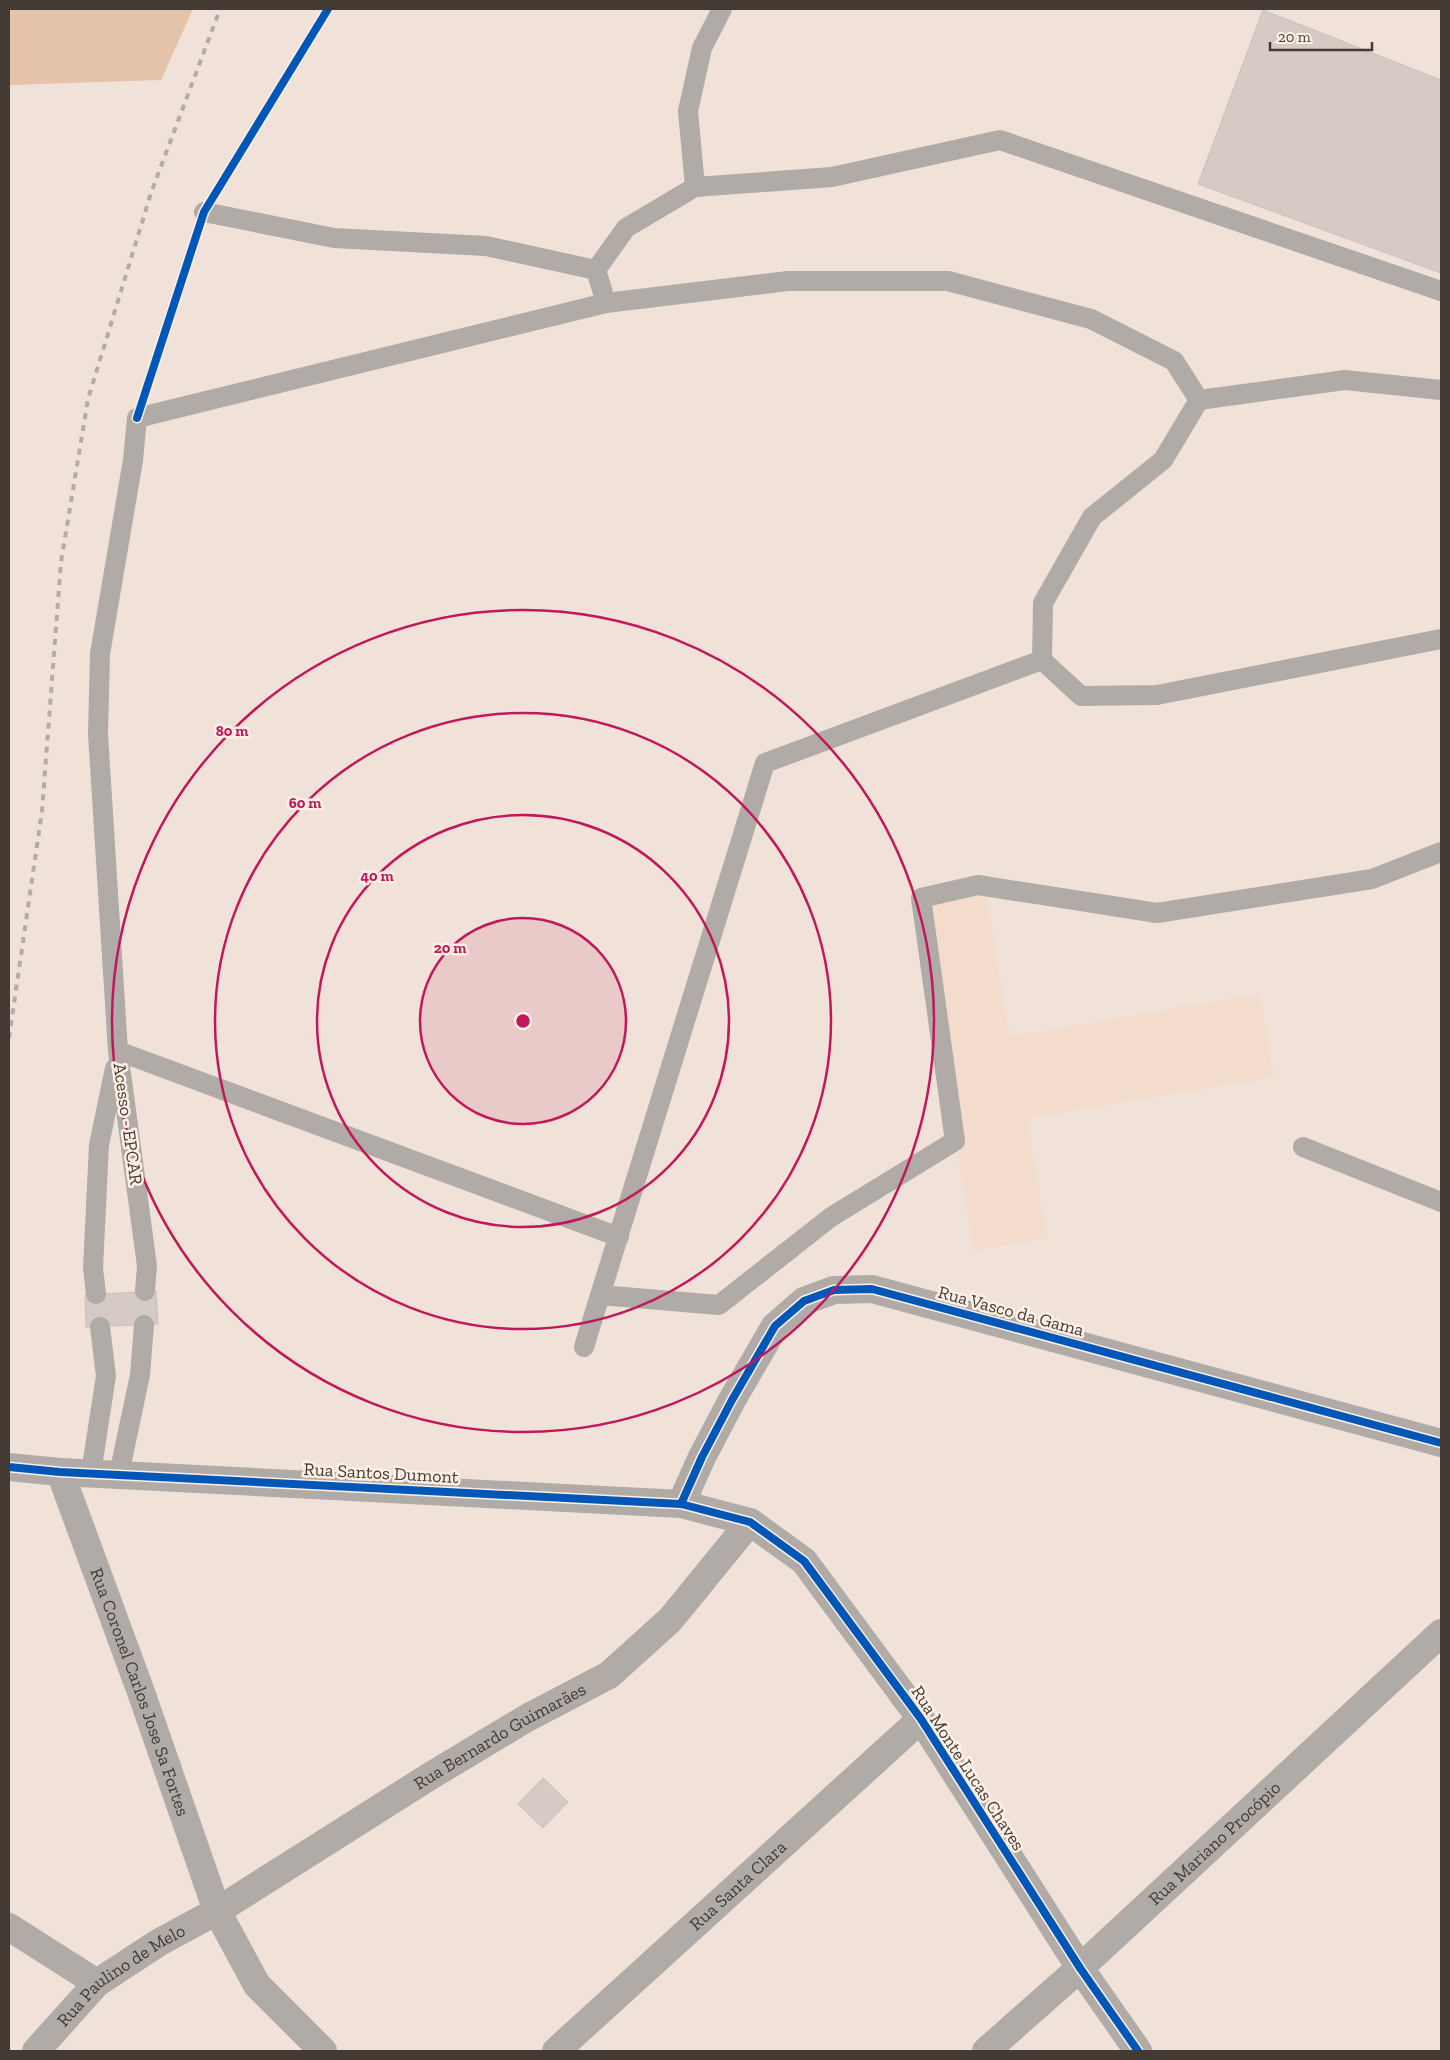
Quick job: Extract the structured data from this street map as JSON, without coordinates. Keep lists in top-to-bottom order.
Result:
{
  "streets": {
    "street": [
      "Rua Vasco da Gama",
      "Rua Santos Dumont",
      "Rua Coronel Carlos Jose Sa Fortes",
      "Rua Bernardo Guimarães",
      "Rua Monte Lucas Chaves",
      "Rua Mariano Procópio",
      "Rua Santa Clara",
      "Rua Paulino de Melo"
    ],
    "lane": ["Acesso - EPCAR"]
  },
  "crossings": [
    ["Rua Vasco da Gama", "Rua Santos Dumont"],
    ["Rua Santos Dumont", "Rua Coronel Carlos Jose Sa Fortes"],
    ["Rua Santos Dumont", "Rua Bernardo Guimarães"],
    ["Rua Santos Dumont", "Rua Monte Lucas Chaves"],
    ["Rua Coronel Carlos Jose Sa Fortes", "Rua Bernardo Guimarães"],
    ["Rua Coronel Carlos Jose Sa Fortes", "Rua Paulino de Melo"],
    ["Rua Bernardo Guimarães", "Rua Monte Lucas Chaves"],
    ["Rua Bernardo Guimarães", "Rua Paulino de Melo"],
    ["Rua Monte Lucas Chaves", "Rua Mariano Procópio"],
    ["Rua Monte Lucas Chaves", "Rua Santa Clara"]
  ],
  "scale_bar": "20 m",
  "rings": [
    "80 m",
    "60 m",
    "40 m",
    "20 m"
  ]
}
